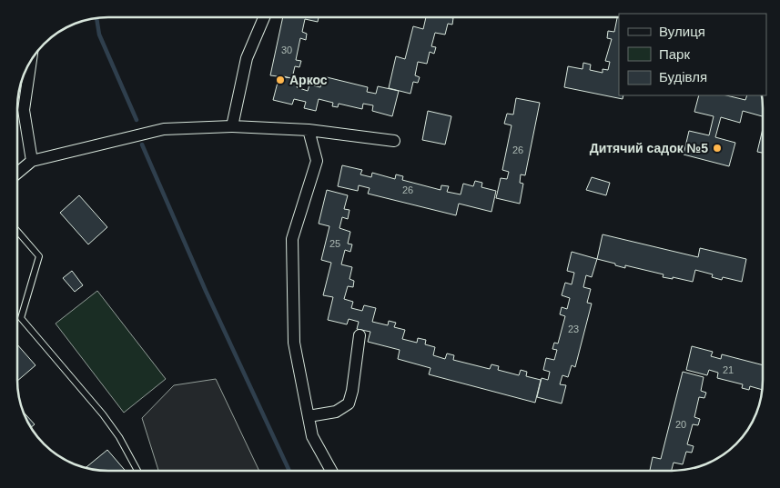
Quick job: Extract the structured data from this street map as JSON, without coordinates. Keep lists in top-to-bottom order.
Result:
{
  "places": ["Аркос", "Дитячий садок №5"],
  "house_numbers": [
    "30",
    "26",
    "26",
    "25",
    "23",
    "21",
    "20"
  ],
  "legend": ["Вулиця", "Парк", "Будівля"]
}
